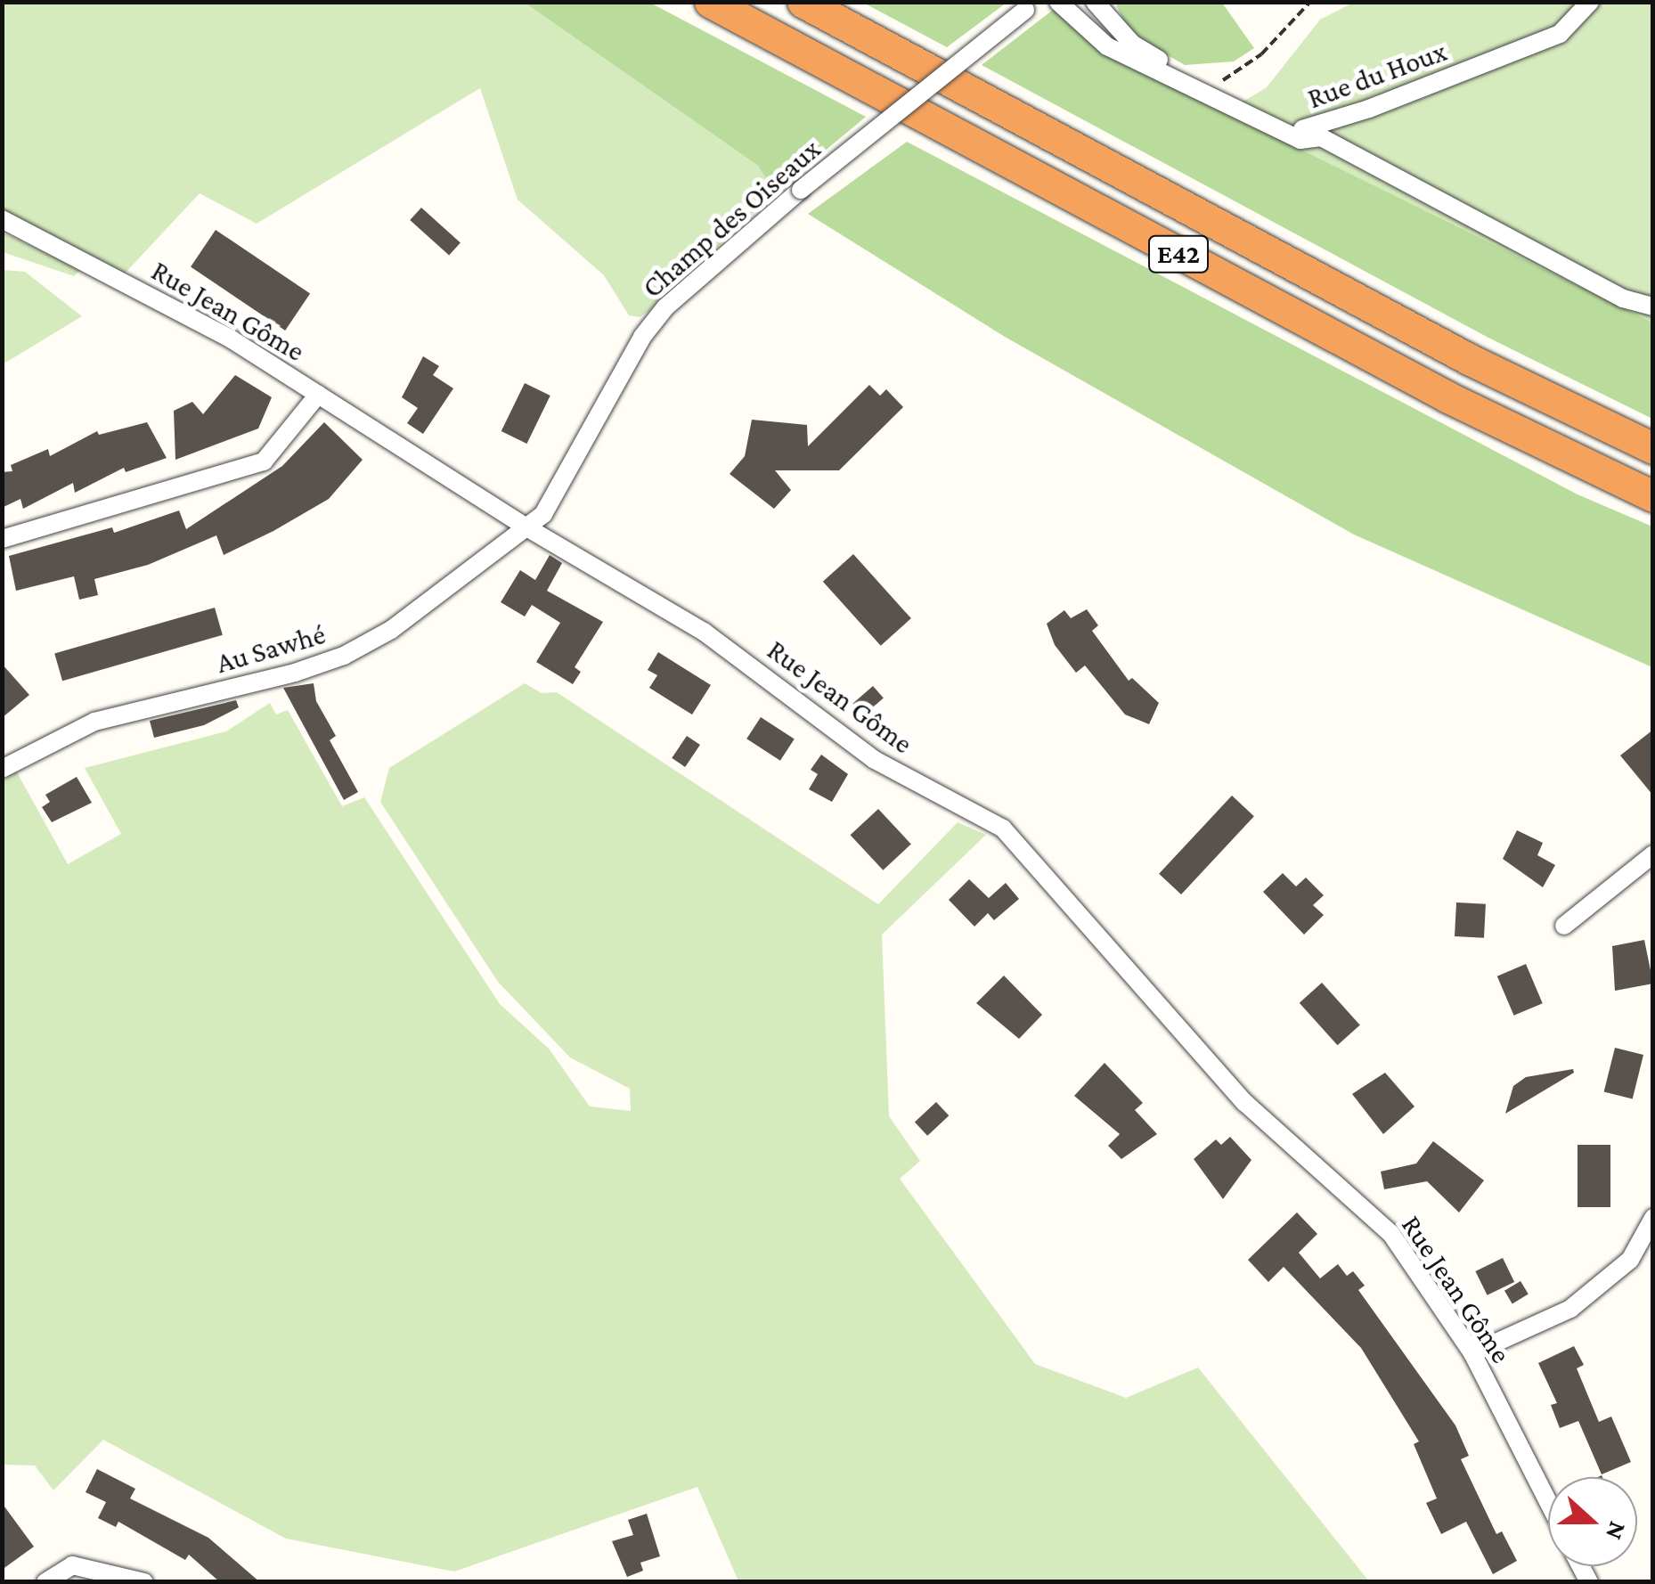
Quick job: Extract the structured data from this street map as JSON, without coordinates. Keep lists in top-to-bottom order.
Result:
{
  "streets": {
    "highway": ["E42"],
    "street": [
      "Rue du Houx",
      "Champ des Oiseaux",
      "Rue Jean Gôme",
      "Au Sawhé"
    ]
  },
  "crossings": [
    ["Champ des Oiseaux", "Rue Jean Gôme"],
    ["Champ des Oiseaux", "Au Sawhé"],
    ["Rue Jean Gôme", "Au Sawhé"]
  ],
  "north": "right"
}
